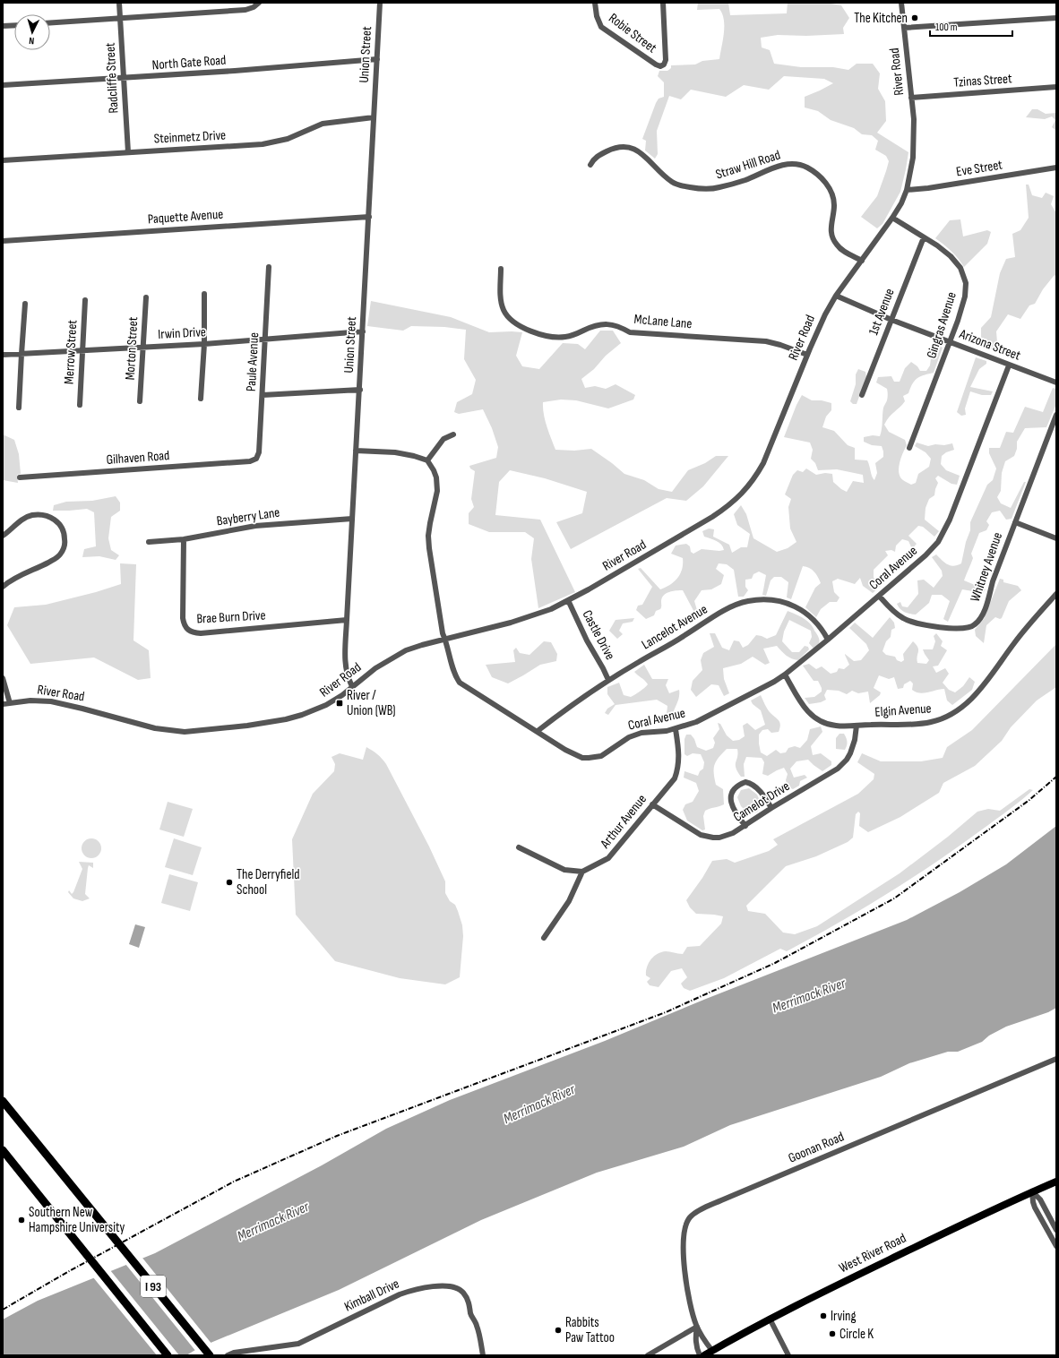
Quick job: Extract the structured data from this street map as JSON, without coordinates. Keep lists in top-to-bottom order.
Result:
{
  "streets": {
    "highway": ["I 93"],
    "main road": ["West River Road"],
    "street": [
      "Robie Street",
      "Union Street",
      "North Gate Road",
      "River Road",
      "Radcliffe Street",
      "Tzinas Street",
      "Steinmetz Drive",
      "Straw Hill Road",
      "Eve Street",
      "Paquette Avenue",
      "1st Avenue",
      "McLane Lane",
      "Gingras Avenue",
      "Irwin Drive",
      "Arizona Street",
      "Morton Street",
      "Merrow Street",
      "Paule Avenue",
      "Gilhaven Road",
      "Bayberry Lane",
      "Whitney Avenue",
      "Coral Avenue",
      "Brae Burn Drive",
      "Lancelot Avenue",
      "Castle Drive",
      "Elgin Avenue",
      "Camelot Drive",
      "Arthur Avenue",
      "Goonan Road",
      "Kimball Drive"
    ]
  },
  "crossings": [
    ["Union Street", "North Gate Road"],
    ["Union Street", "River Road"],
    ["Union Street", "Steinmetz Drive"],
    ["Union Street", "Paquette Avenue"],
    ["Union Street", "Irwin Drive"],
    ["Union Street", "Bayberry Lane"],
    ["Union Street", "Brae Burn Drive"],
    ["North Gate Road", "Radcliffe Street"],
    ["River Road", "Tzinas Street"],
    ["River Road", "Straw Hill Road"],
    ["River Road", "Eve Street"],
    ["River Road", "McLane Lane"],
    ["River Road", "Gingras Avenue"],
    ["River Road", "Arizona Street"],
    ["River Road", "Coral Avenue"],
    ["River Road", "Castle Drive"],
    ["Radcliffe Street", "Steinmetz Drive"],
    ["1st Avenue", "Gingras Avenue"],
    ["1st Avenue", "Arizona Street"],
    ["Gingras Avenue", "Arizona Street"],
    ["Irwin Drive", "Morton Street"],
    ["Irwin Drive", "Merrow Street"],
    ["Irwin Drive", "Paule Avenue"],
    ["Arizona Street", "Coral Avenue"],
    ["Paule Avenue", "Gilhaven Road"],
    ["Bayberry Lane", "Brae Burn Drive"],
    ["Whitney Avenue", "Coral Avenue"],
    ["Coral Avenue", "Lancelot Avenue"],
    ["Coral Avenue", "Elgin Avenue"],
    ["Coral Avenue", "Arthur Avenue"],
    ["Lancelot Avenue", "Castle Drive"],
    ["Elgin Avenue", "Camelot Drive"],
    ["Camelot Drive", "Arthur Avenue"],
    ["Goonan Road", "West River Road"]
  ],
  "water": ["Merrimack River"],
  "places": {
    "other": [
      "The Kitchen",
      "The Derryfield School",
      "Southern New Hampshire University",
      "Irving",
      "Rabbits Paw Tattoo",
      "Circle K"
    ],
    "transit": ["River / Union (WB)"]
  },
  "scale_bar": "100 m",
  "north": "bottom"
}
